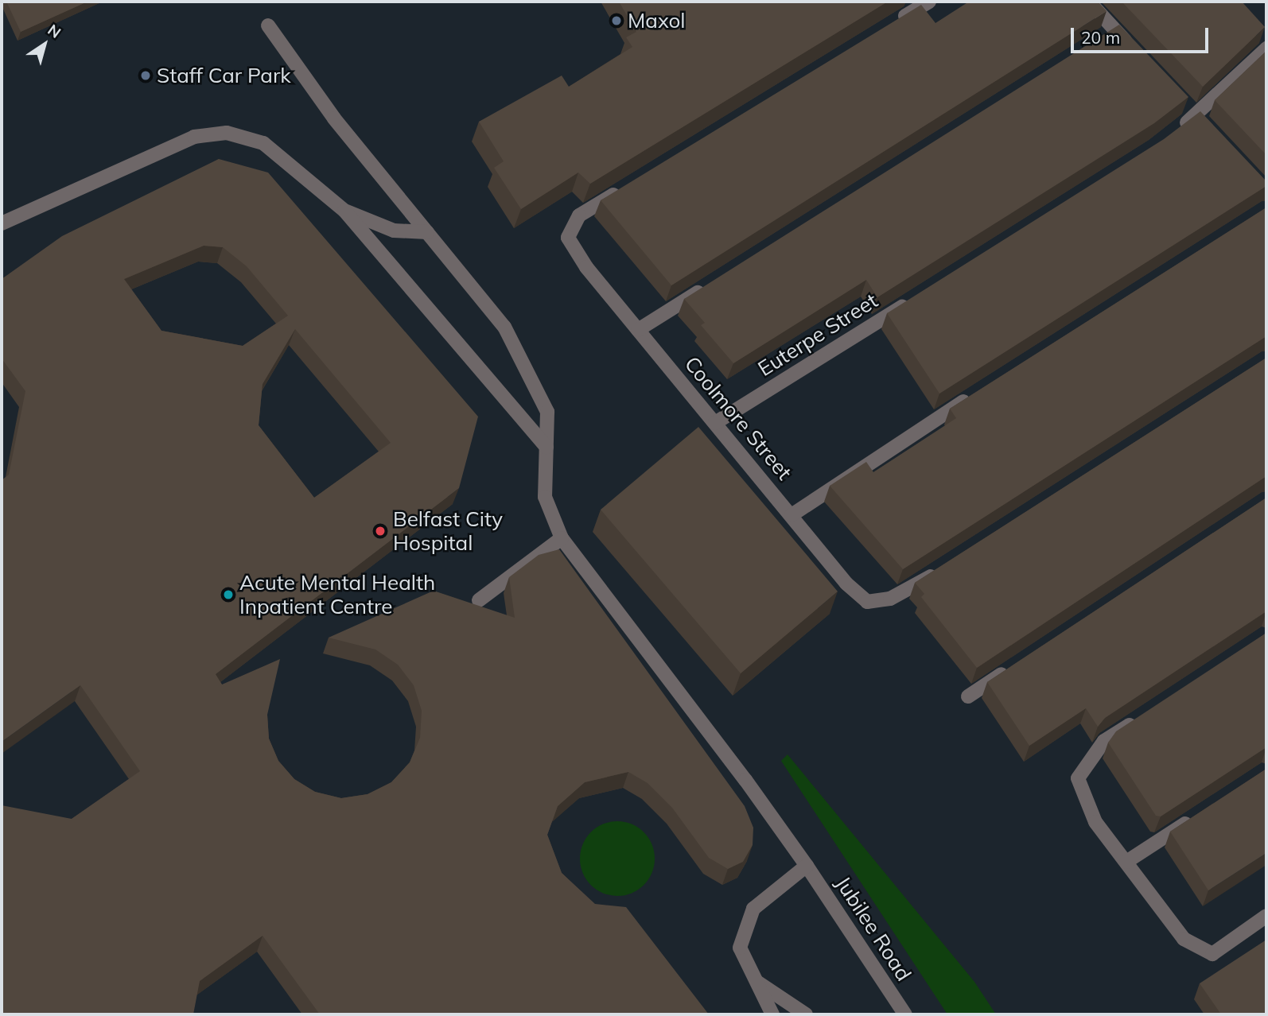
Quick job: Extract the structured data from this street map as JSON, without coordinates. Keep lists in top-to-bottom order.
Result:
{
  "streets": {
    "street": ["Euterpe Street", "Coolmore Street", "Jubilee Road"]
  },
  "crossings": [
    ["Euterpe Street", "Coolmore Street"]
  ],
  "places": [
    "Maxol",
    "Staff Car Park",
    "Belfast City Hospital",
    "Acute Mental Health Inpatient Centre"
  ],
  "scale_bar": "20 m",
  "north": "top right"
}
